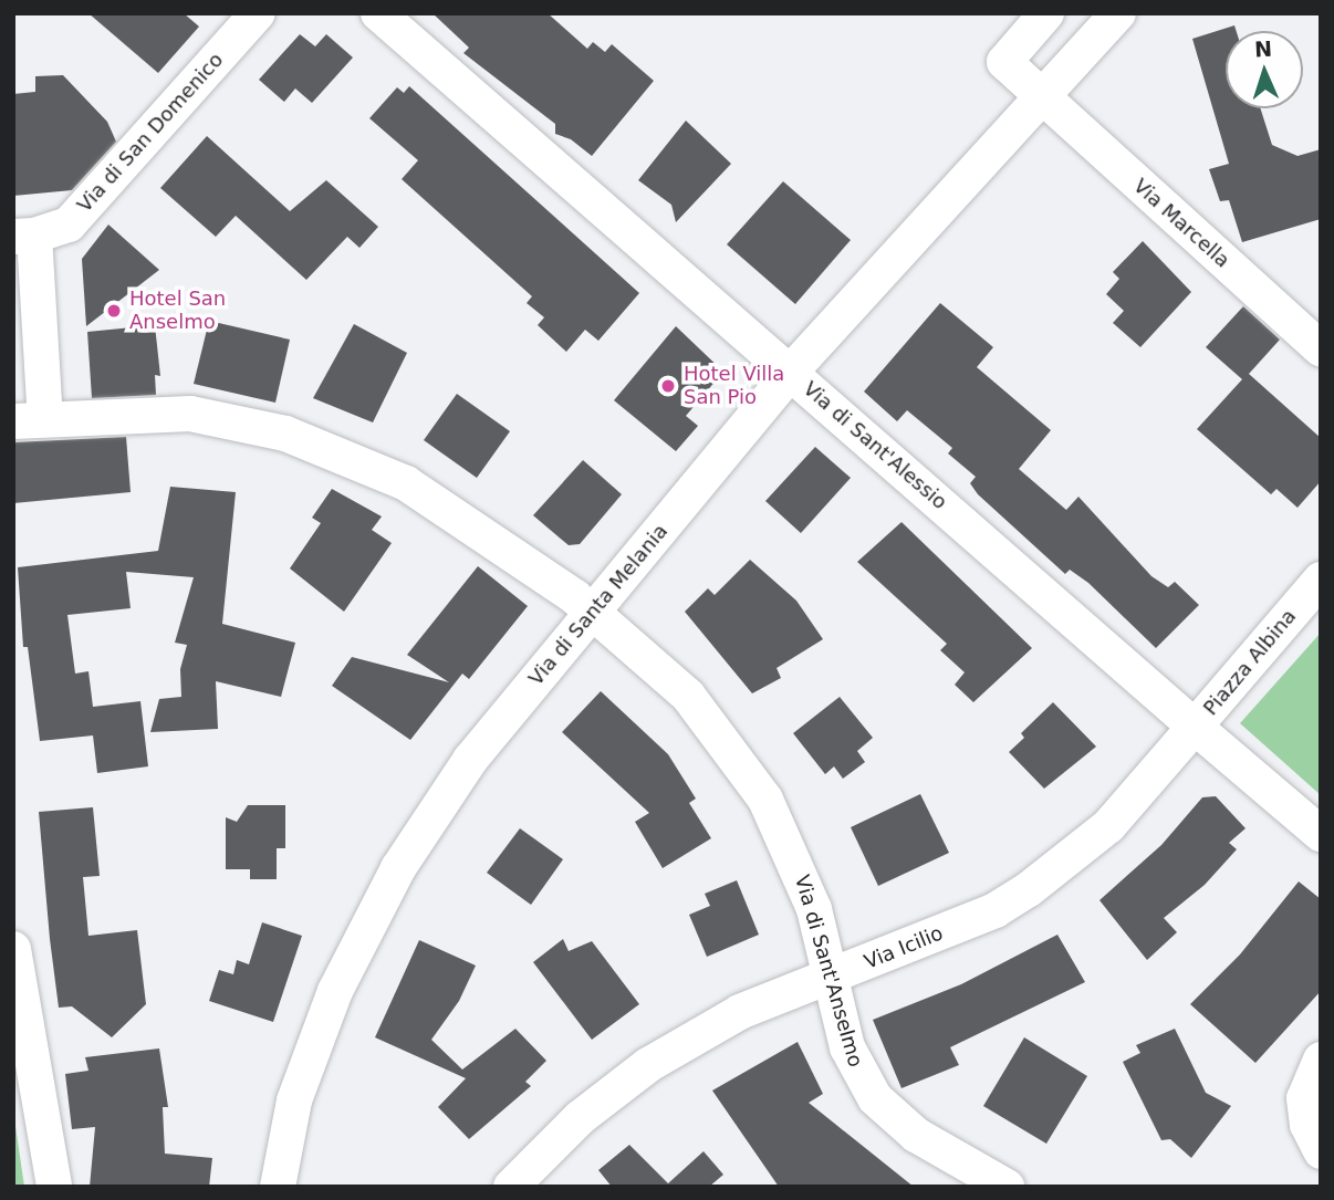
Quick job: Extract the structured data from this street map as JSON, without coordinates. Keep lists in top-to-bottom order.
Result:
{
  "streets": {
    "street": [
      "Via di San Domenico",
      "Via Marcella",
      "Via di Sant'Alessio",
      "Via di Santa Melania",
      "Piazza Albina",
      "Via Icilio",
      "Via di Sant'Anselmo"
    ]
  },
  "crossings": [
    ["Via Marcella", "Via di Santa Melania"],
    ["Via di Sant'Alessio", "Via di Santa Melania"],
    ["Via di Sant'Alessio", "Piazza Albina"],
    ["Via di Sant'Alessio", "Via Icilio"],
    ["Via di Santa Melania", "Via di Sant'Anselmo"],
    ["Piazza Albina", "Via Icilio"],
    ["Via Icilio", "Via di Sant'Anselmo"]
  ],
  "places": ["Hotel San Anselmo", "Hotel Villa San Pio"],
  "north": "top"
}
